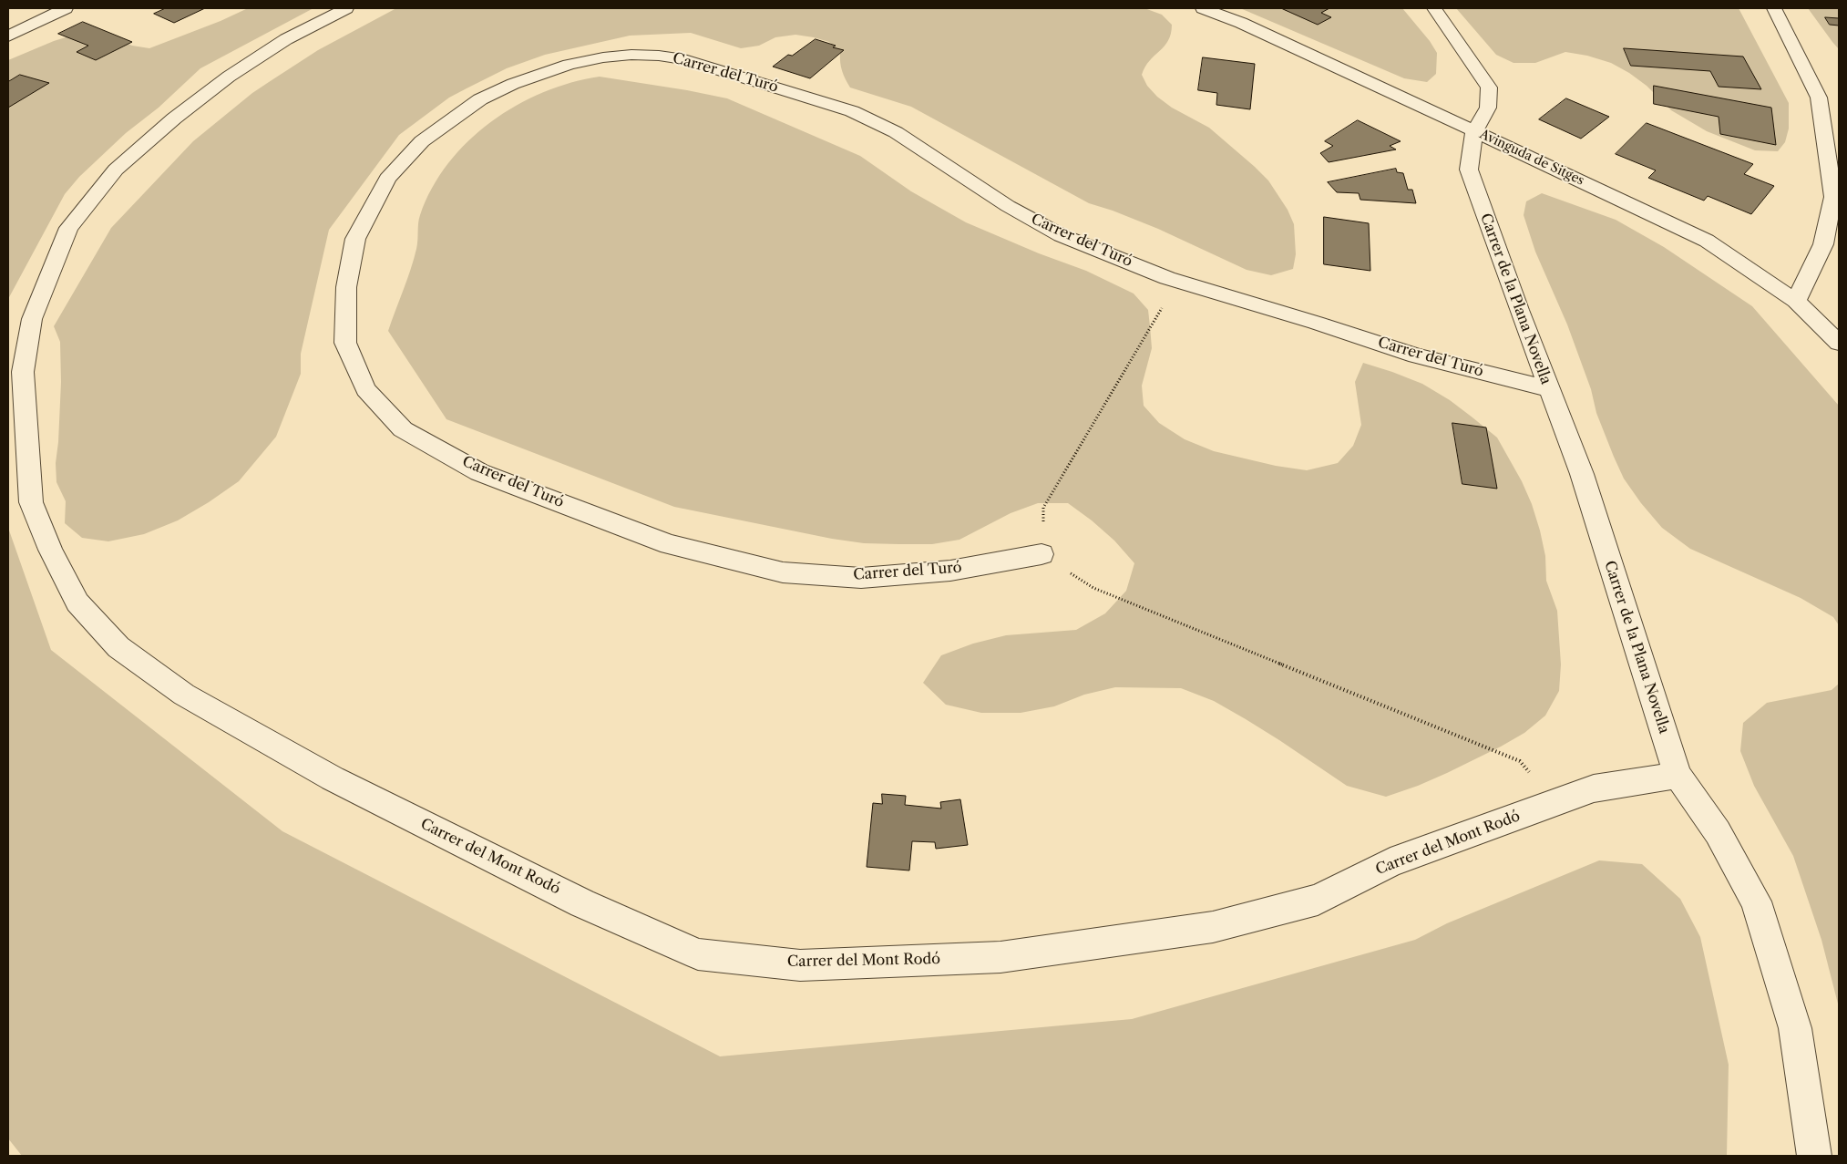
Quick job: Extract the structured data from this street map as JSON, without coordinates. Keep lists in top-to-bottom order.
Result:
{
  "streets": {
    "street": [
      "Carrer del Turó",
      "Avinguda de Sitges",
      "Carrer de la Plana Novella",
      "Carrer del Mont Rodó"
    ]
  },
  "crossings": [
    ["Carrer del Turó", "Carrer de la Plana Novella"],
    ["Avinguda de Sitges", "Carrer de la Plana Novella"],
    ["Carrer de la Plana Novella", "Carrer del Mont Rodó"]
  ]
}
